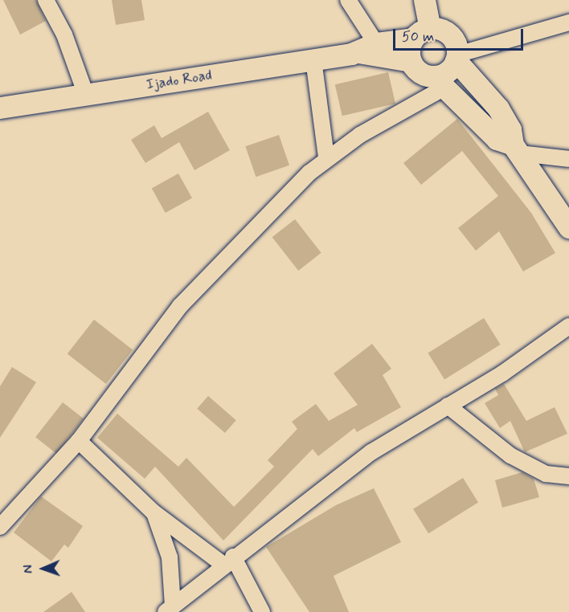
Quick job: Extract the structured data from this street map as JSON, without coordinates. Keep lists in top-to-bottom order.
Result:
{
  "streets": {
    "street": ["Ijado Road"]
  },
  "scale_bar": "50 m",
  "north": "left"
}
